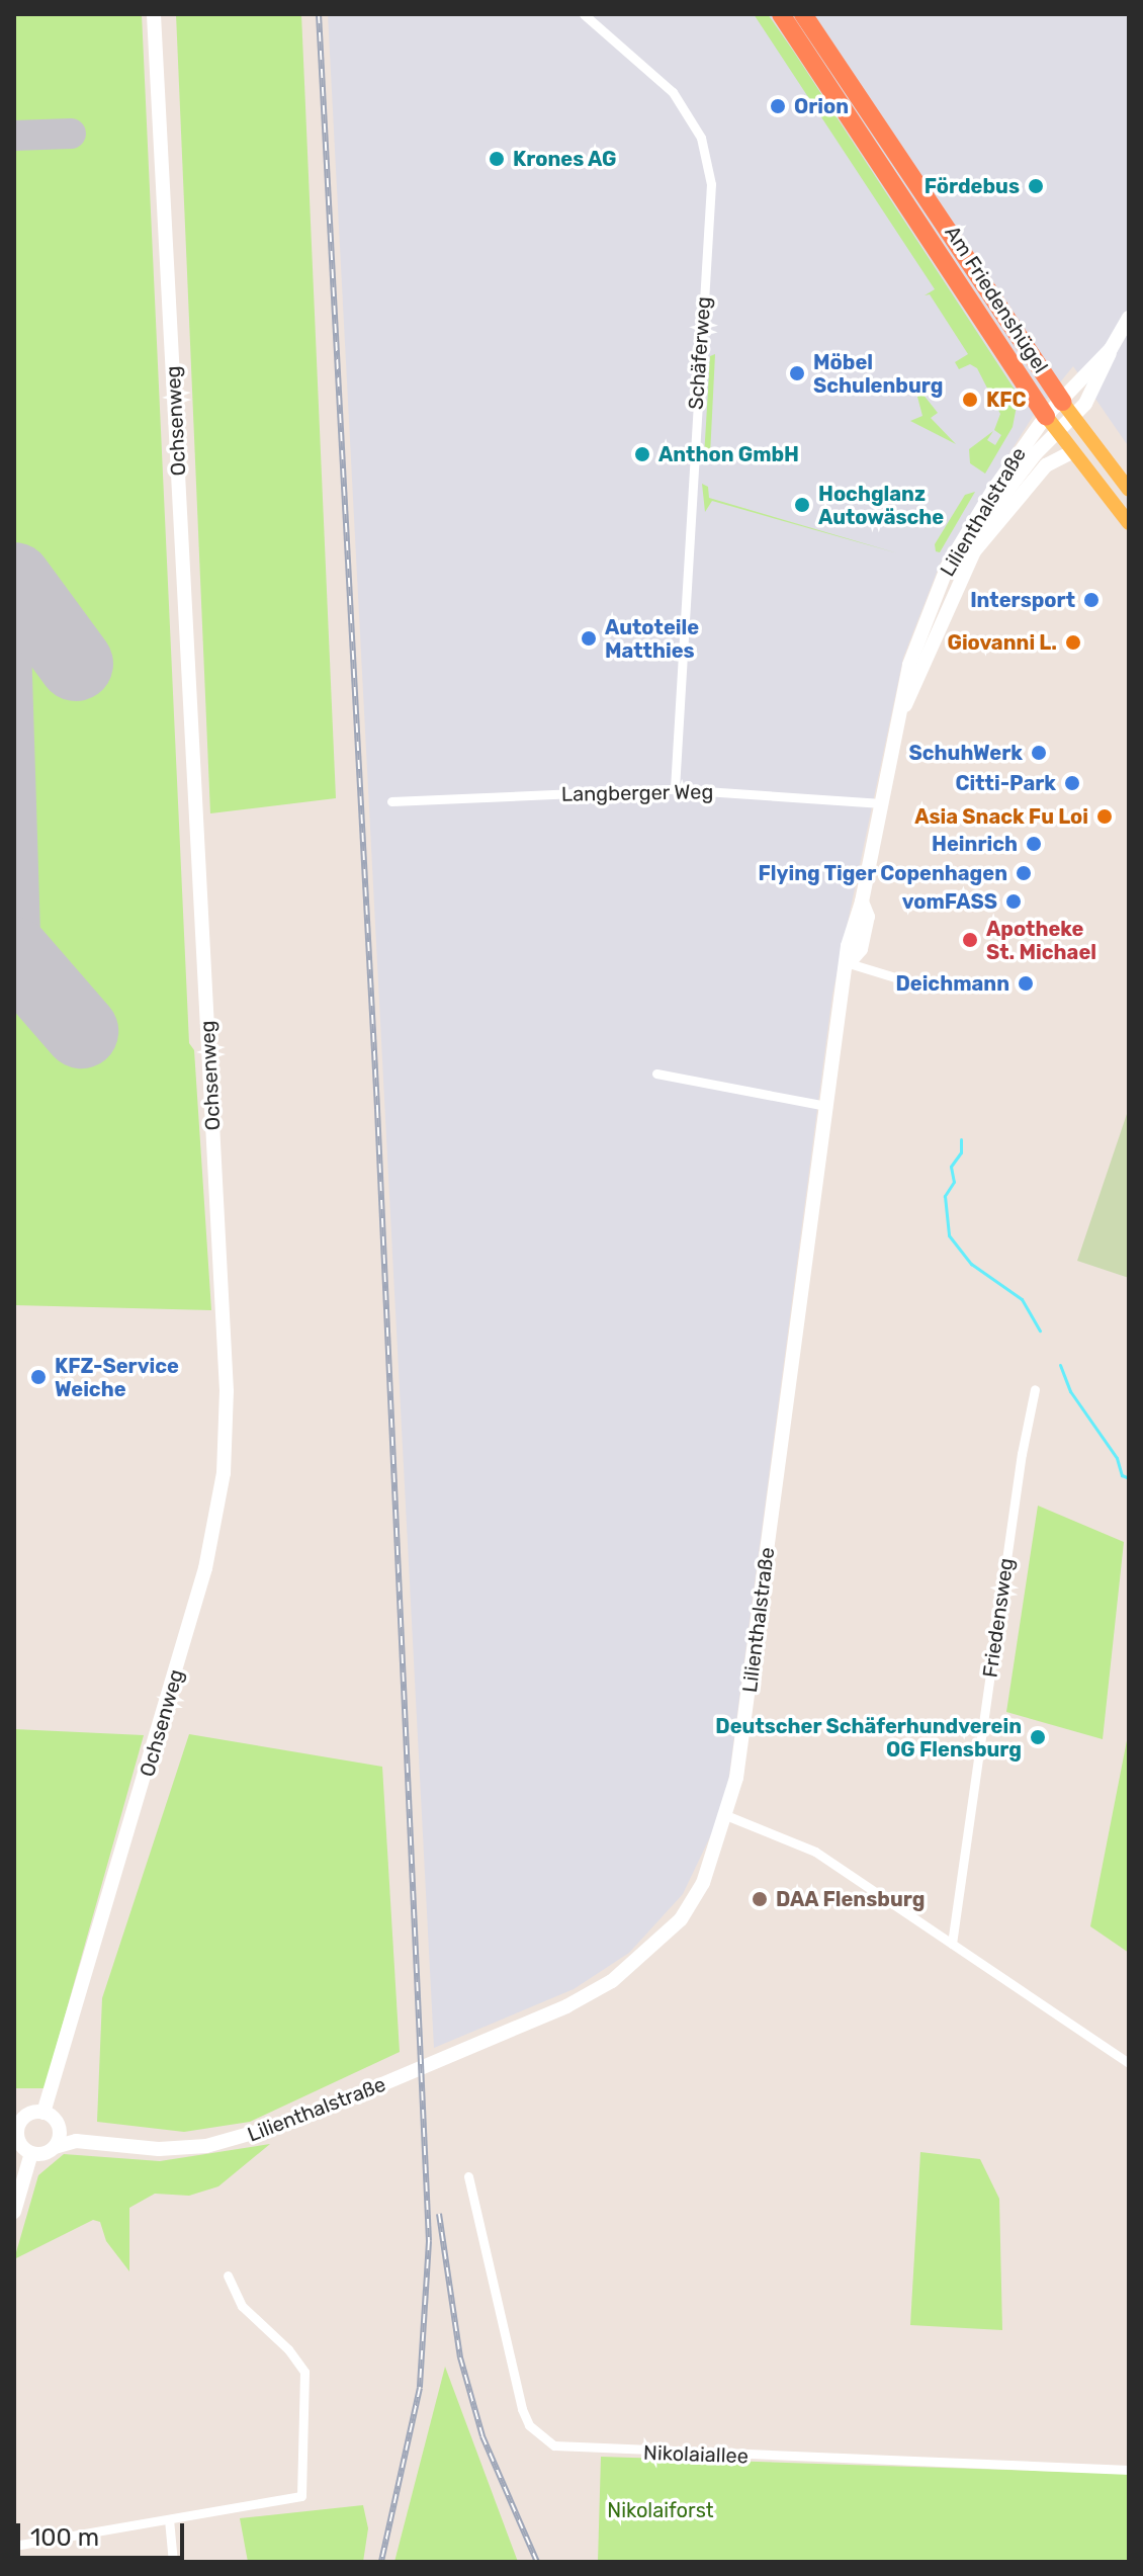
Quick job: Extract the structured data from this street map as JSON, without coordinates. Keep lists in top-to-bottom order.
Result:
{
  "streets": {
    "highway": ["Am Friedenshügel"],
    "street": [
      "Schäferweg",
      "Ochsenweg",
      "Lilienthalstraße",
      "Langberger Weg",
      "Friedensweg",
      "Nikolaiallee"
    ]
  },
  "crossings": [
    ["Am Friedenshügel", "Lilienthalstraße"],
    ["Schäferweg", "Langberger Weg"],
    ["Ochsenweg", "Lilienthalstraße"],
    ["Lilienthalstraße", "Langberger Weg"]
  ],
  "parks": ["Nikolaiforst"],
  "places": [
    "Orion",
    "Krones AG",
    "Fördebus",
    "Möbel Schulenburg",
    "KFC",
    "Anthon GmbH",
    "Hochglanz Autowäsche",
    "Intersport",
    "Autoteile Matthies",
    "Giovanni L.",
    "SchuhWerk",
    "Citti-Park",
    "Asia Snack Fu Loi",
    "Heinrich",
    "Flying Tiger Copenhagen",
    "vomFASS",
    "Apotheke St. Michael",
    "Deichmann",
    "KFZ-Service Weiche",
    "Deutscher Schäferhundverein OG Flensburg",
    "DAA Flensburg"
  ],
  "scale_bar": "100 m"
}
